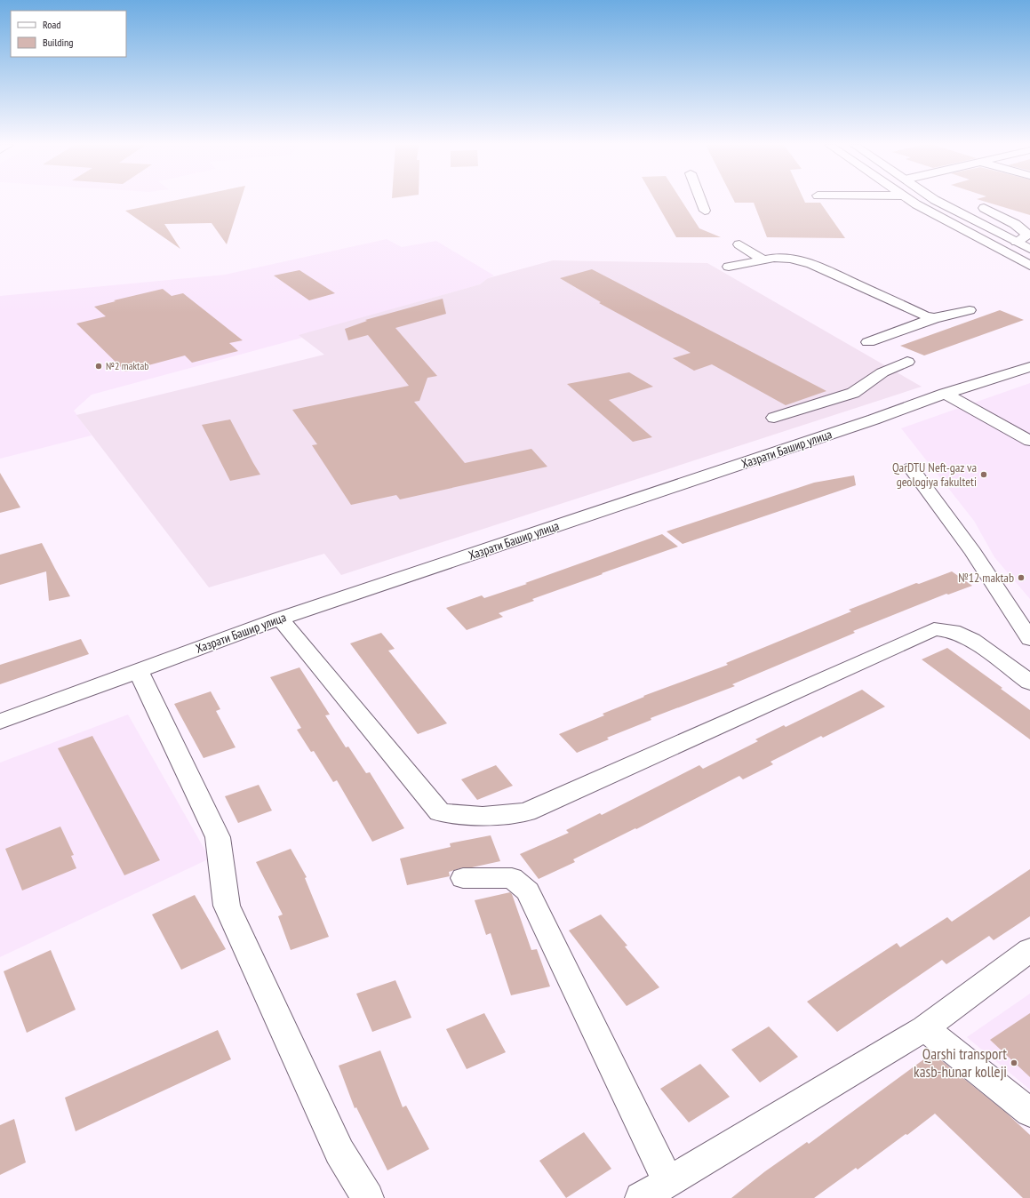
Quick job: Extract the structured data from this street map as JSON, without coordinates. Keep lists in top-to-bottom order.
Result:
{
  "streets": {
    "street": ["Хазрати Башир улица"]
  },
  "places": [
    "№2 maktab",
    "QarDTU Neft-gaz va geologiya fakulteti",
    "№12 maktab",
    "Qarshi transport kasb-hunar kolleji"
  ],
  "legend": ["Road", "Building"]
}
